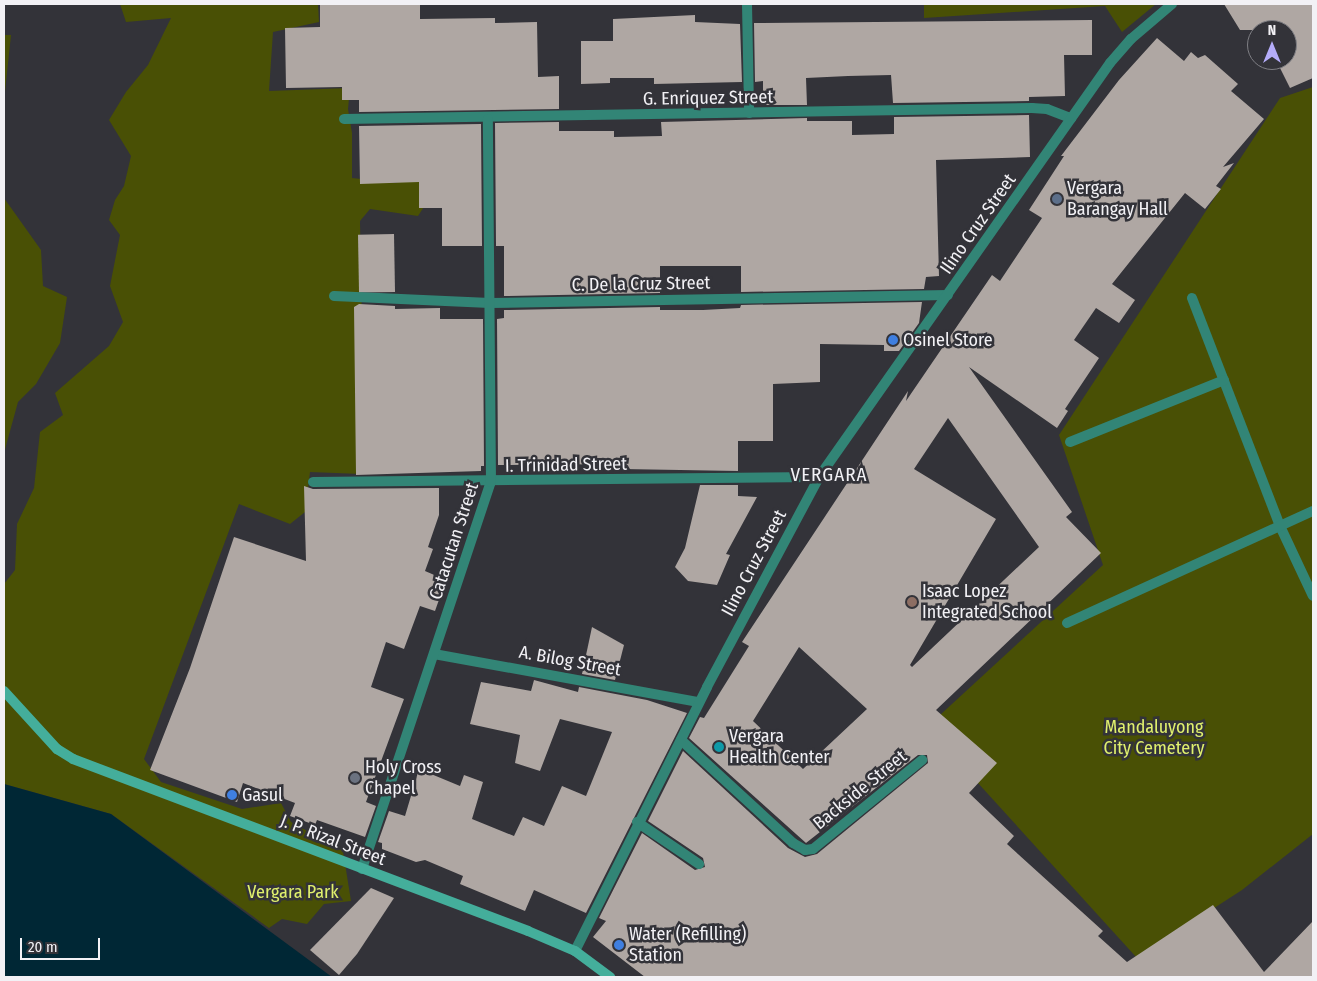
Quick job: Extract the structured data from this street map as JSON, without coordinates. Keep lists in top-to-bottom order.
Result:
{
  "streets": {
    "street": [
      "G. Enriquez Street",
      "Ilino Cruz Street",
      "C. De la Cruz Street",
      "I. Trinidad Street",
      "Catacutan Street",
      "A. Bilog Street",
      "Backside Street",
      "J. P. Rizal Street"
    ]
  },
  "crossings": [
    ["G. Enriquez Street", "Ilino Cruz Street"],
    ["G. Enriquez Street", "Catacutan Street"],
    ["Ilino Cruz Street", "C. De la Cruz Street"],
    ["Ilino Cruz Street", "I. Trinidad Street"],
    ["Ilino Cruz Street", "A. Bilog Street"],
    ["Ilino Cruz Street", "Backside Street"],
    ["Ilino Cruz Street", "J. P. Rizal Street"],
    ["C. De la Cruz Street", "Catacutan Street"],
    ["I. Trinidad Street", "Catacutan Street"],
    ["Catacutan Street", "A. Bilog Street"],
    ["Catacutan Street", "J. P. Rizal Street"]
  ],
  "districts": ["VERGARA"],
  "parks": ["Mandaluyong City Cemetery", "Vergara Park"],
  "places": [
    "Vergara Barangay Hall",
    "Osinel Store",
    "Isaac Lopez Integrated School",
    "Vergara Health Center",
    "Holy Cross Chapel",
    "Gasul",
    "Water (Refilling) Station"
  ],
  "scale_bar": "20 m",
  "north": "top"
}
